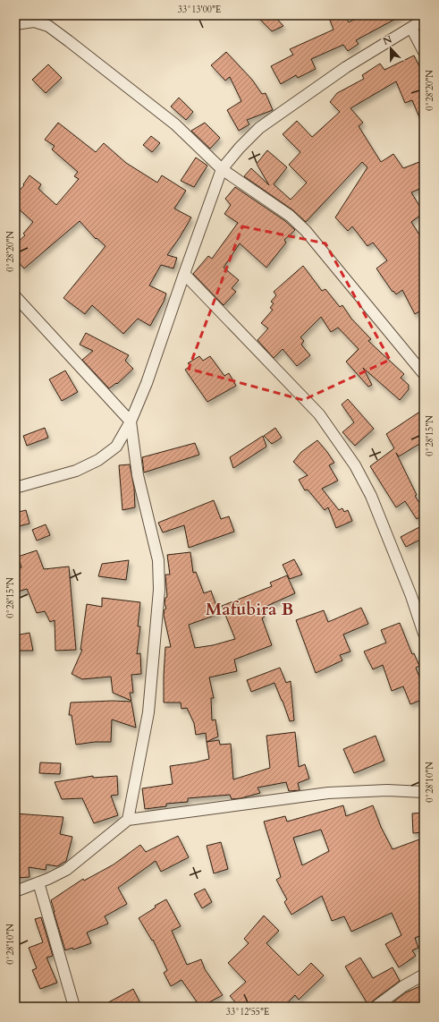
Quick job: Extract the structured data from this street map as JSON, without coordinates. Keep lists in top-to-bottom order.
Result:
{
  "districts": ["Mafubira B"],
  "north": "top",
  "coordinates": [
    "33°13'00\"E",
    "0°28'20\"N",
    "0°28'15\"N",
    "0°28'10\"N",
    "33°12'55\"E"
  ]
}
